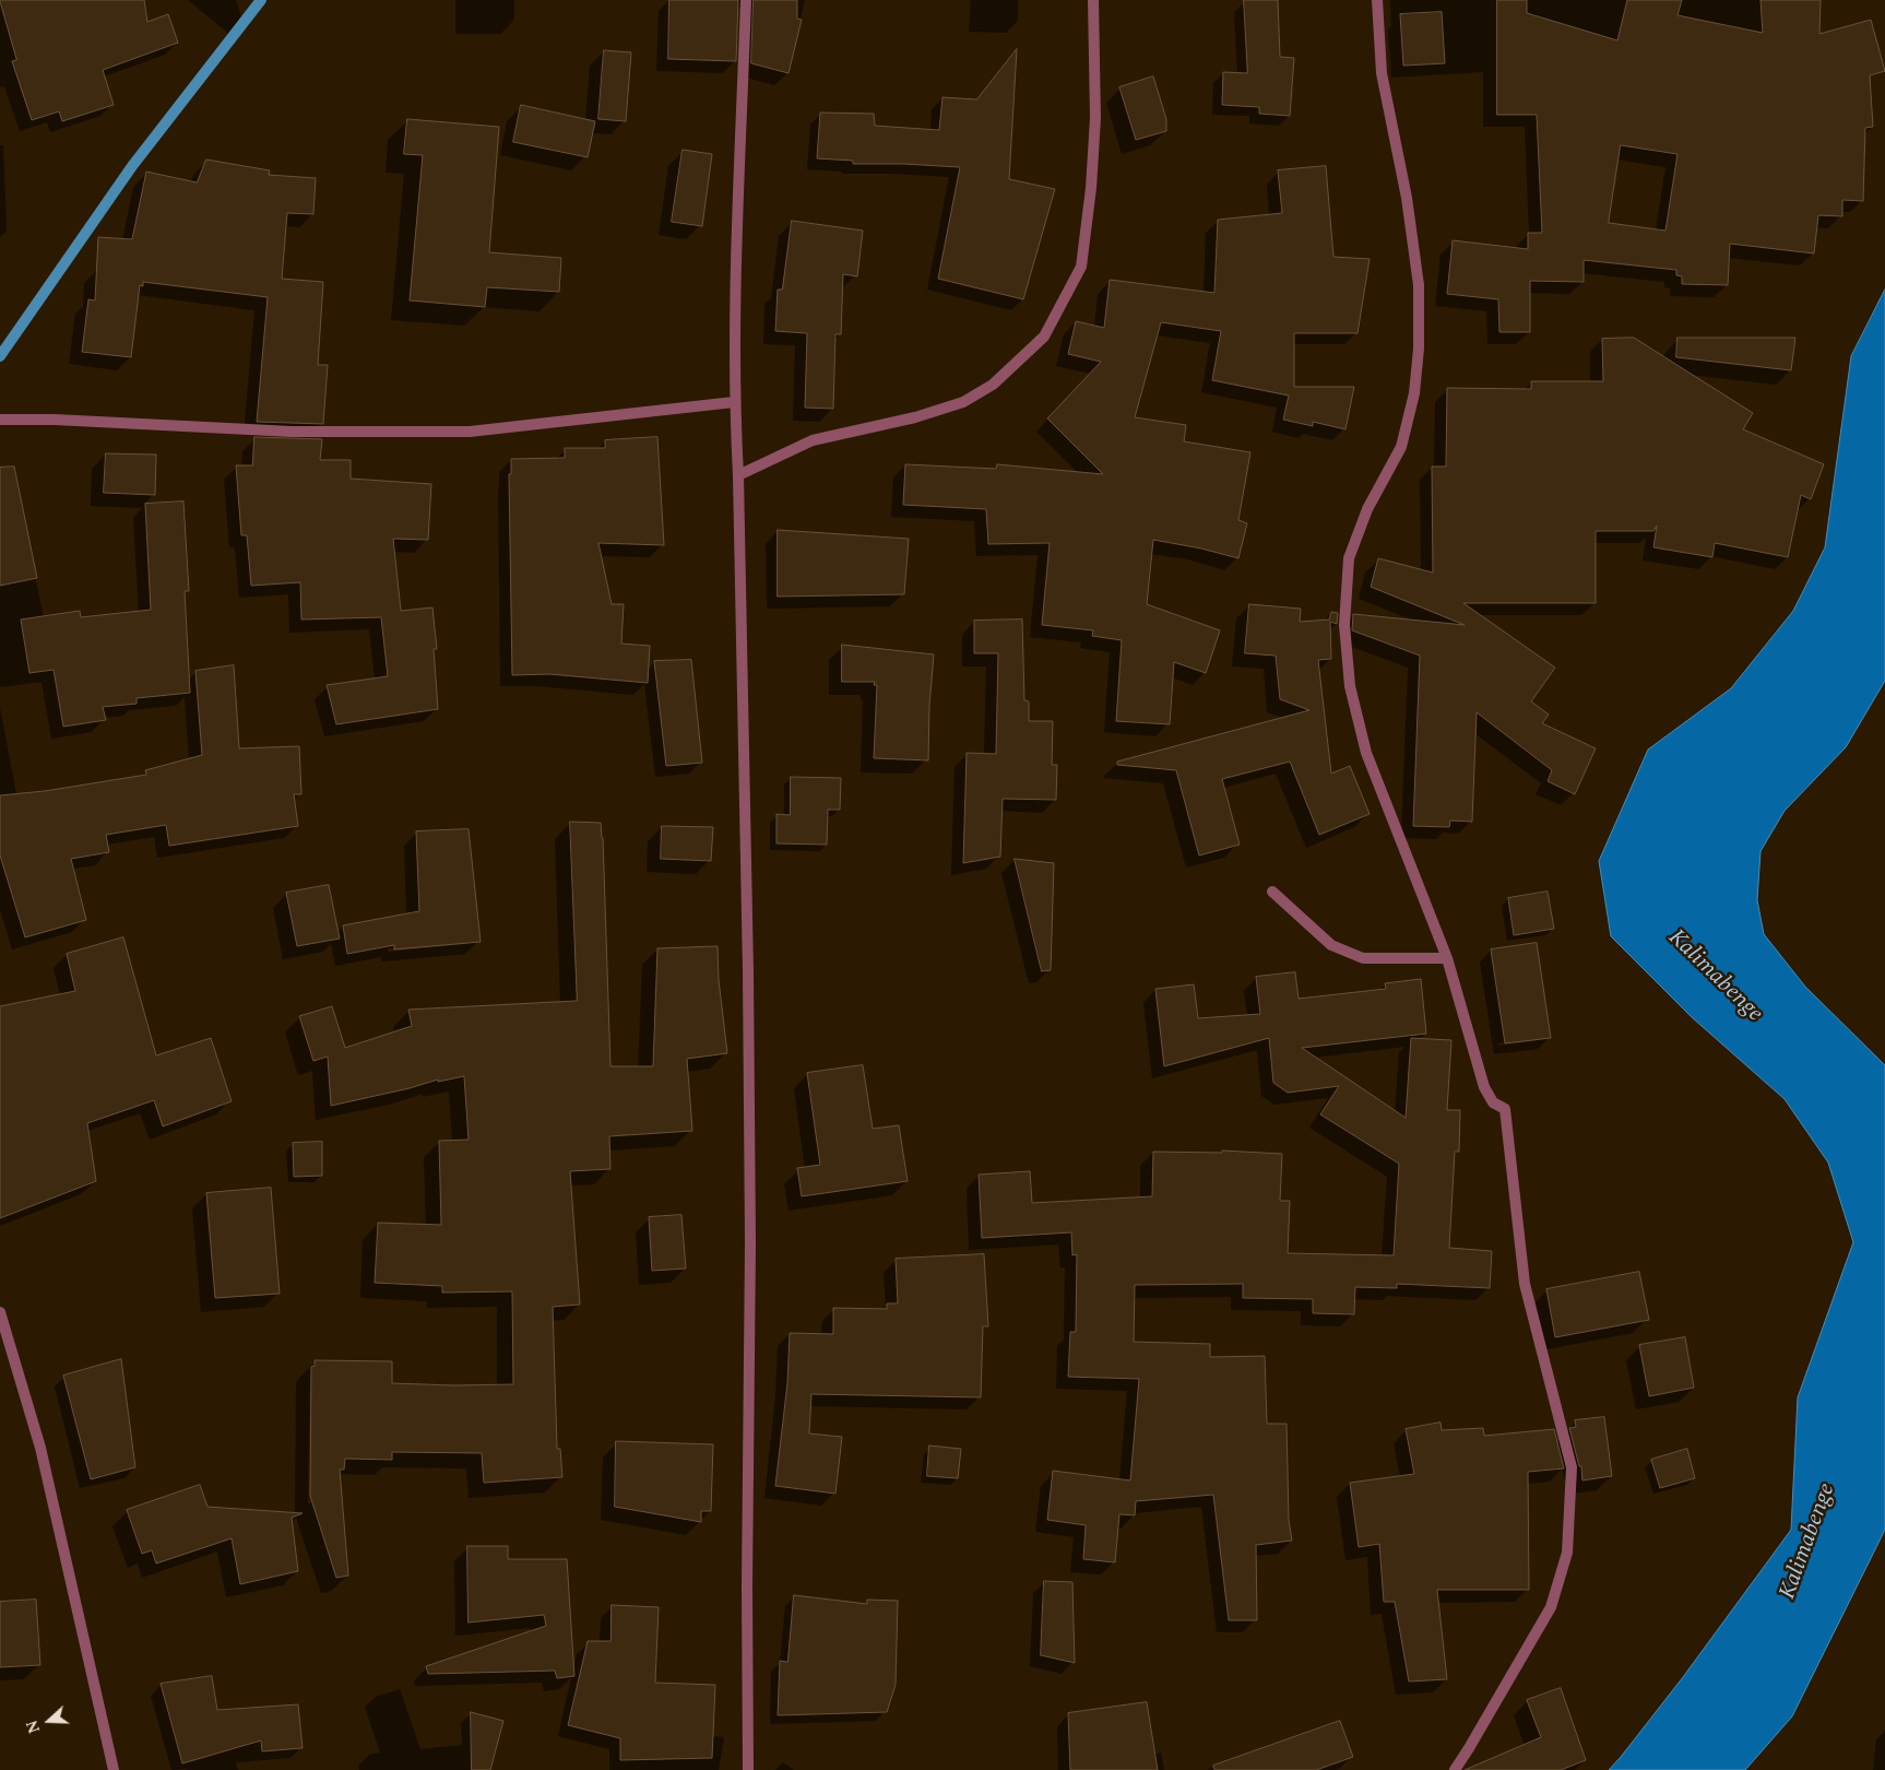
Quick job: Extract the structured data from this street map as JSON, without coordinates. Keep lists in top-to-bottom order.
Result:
{
  "water": ["Kalimabenge"],
  "north": "left"
}
